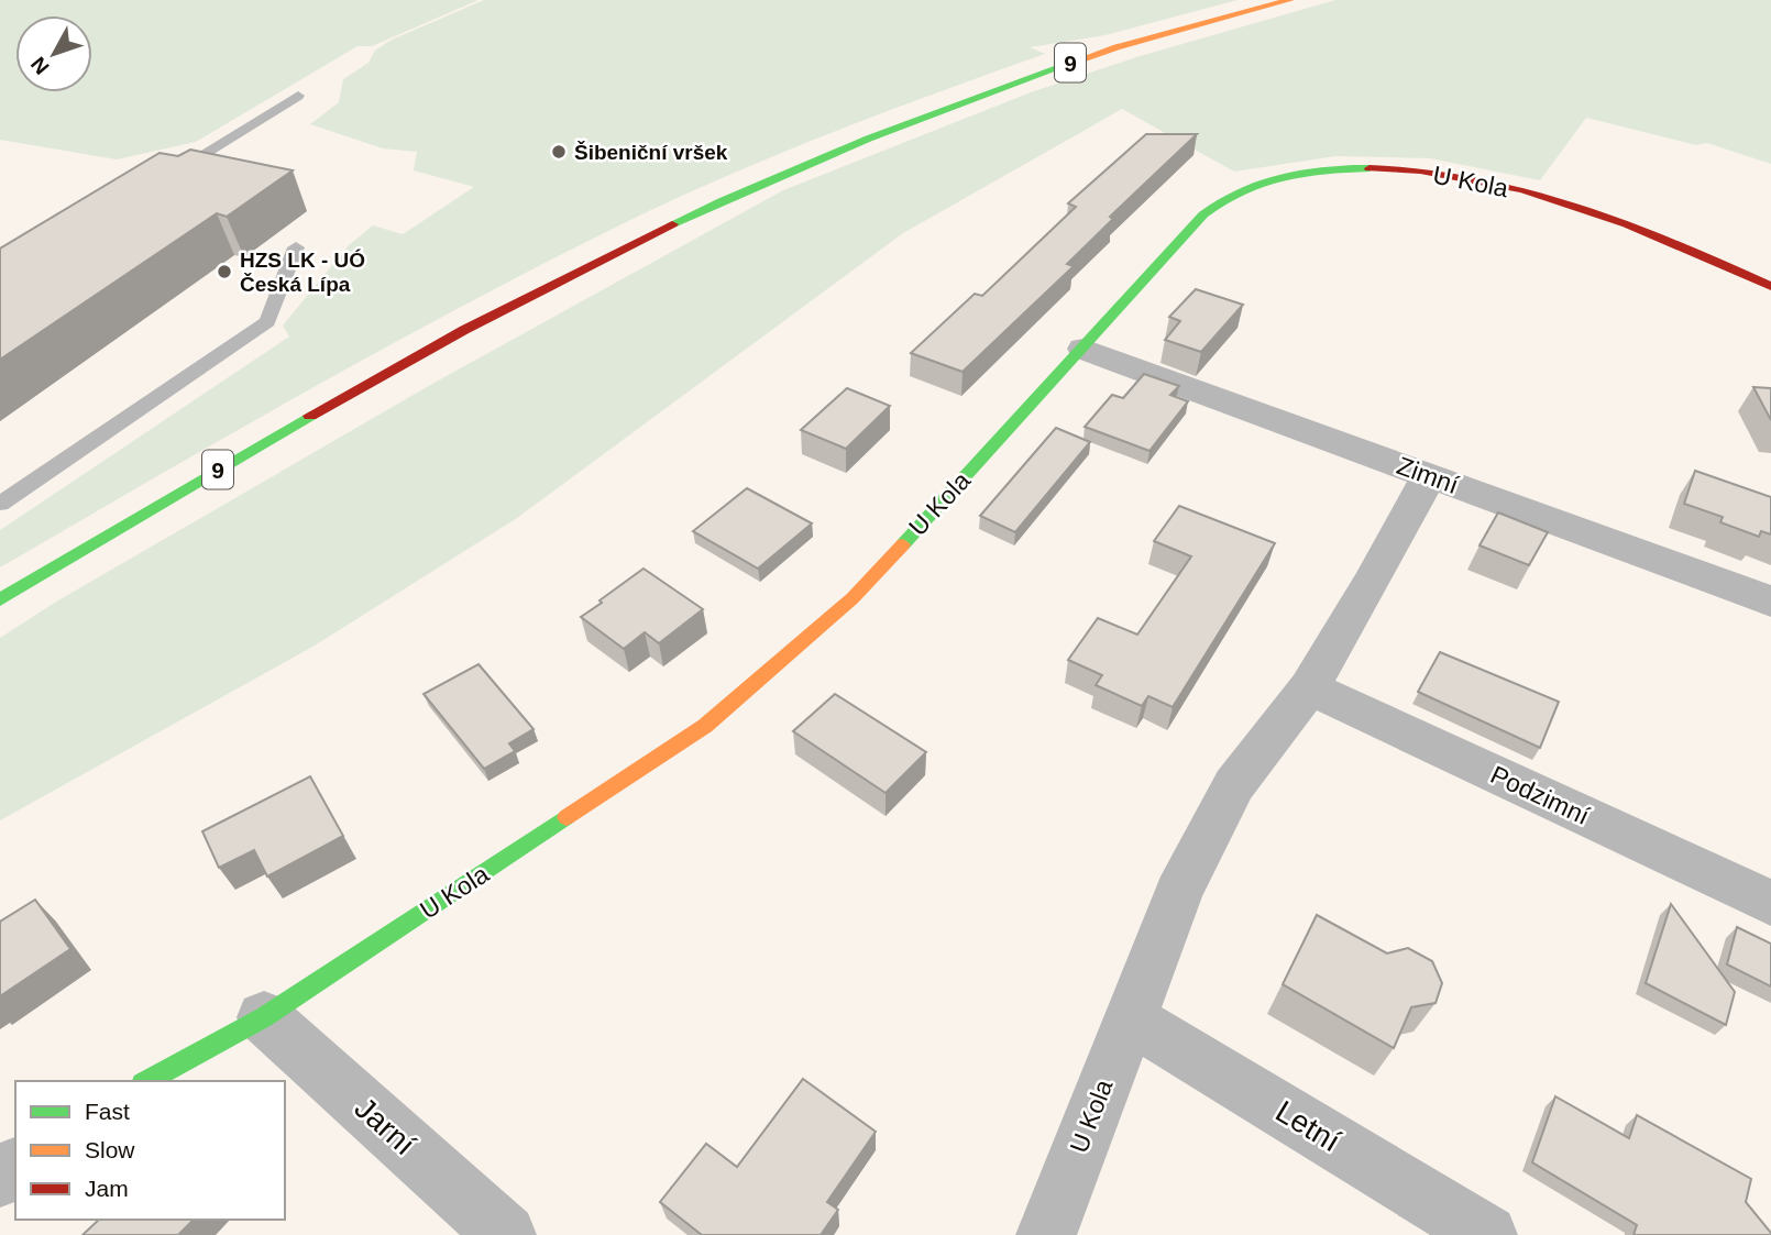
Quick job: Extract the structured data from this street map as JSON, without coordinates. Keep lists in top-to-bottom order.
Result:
{
  "streets": {
    "street": [
      "9",
      "U Kola",
      "Zimní",
      "Podzimní",
      "Jarní",
      "Letní"
    ]
  },
  "crossings": [
    ["U Kola", "Zimní"],
    ["U Kola", "Podzimní"],
    ["U Kola", "Jarní"],
    ["U Kola", "Letní"]
  ],
  "places": ["Šibeniční vršek", "HZS LK - UÓ Česká Lípa"],
  "legend": ["Fast", "Slow", "Jam"],
  "north": "bottom left"
}
